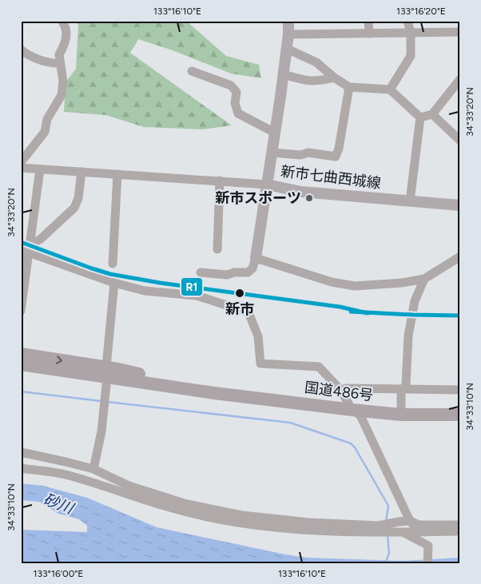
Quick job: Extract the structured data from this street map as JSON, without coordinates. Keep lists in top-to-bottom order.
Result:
{
  "streets": {
    "highway": ["国道486号"],
    "main road": ["新市七曲西城線"]
  },
  "water": ["砂川"],
  "places": ["新市スポーツ", "新市"],
  "lines": ["transit line R1"],
  "coordinates": [
    "133°16'10\"E",
    "133°16'20\"E",
    "34°33'20\"N",
    "34°33'10\"N",
    "133°16'00\"E"
  ]
}
